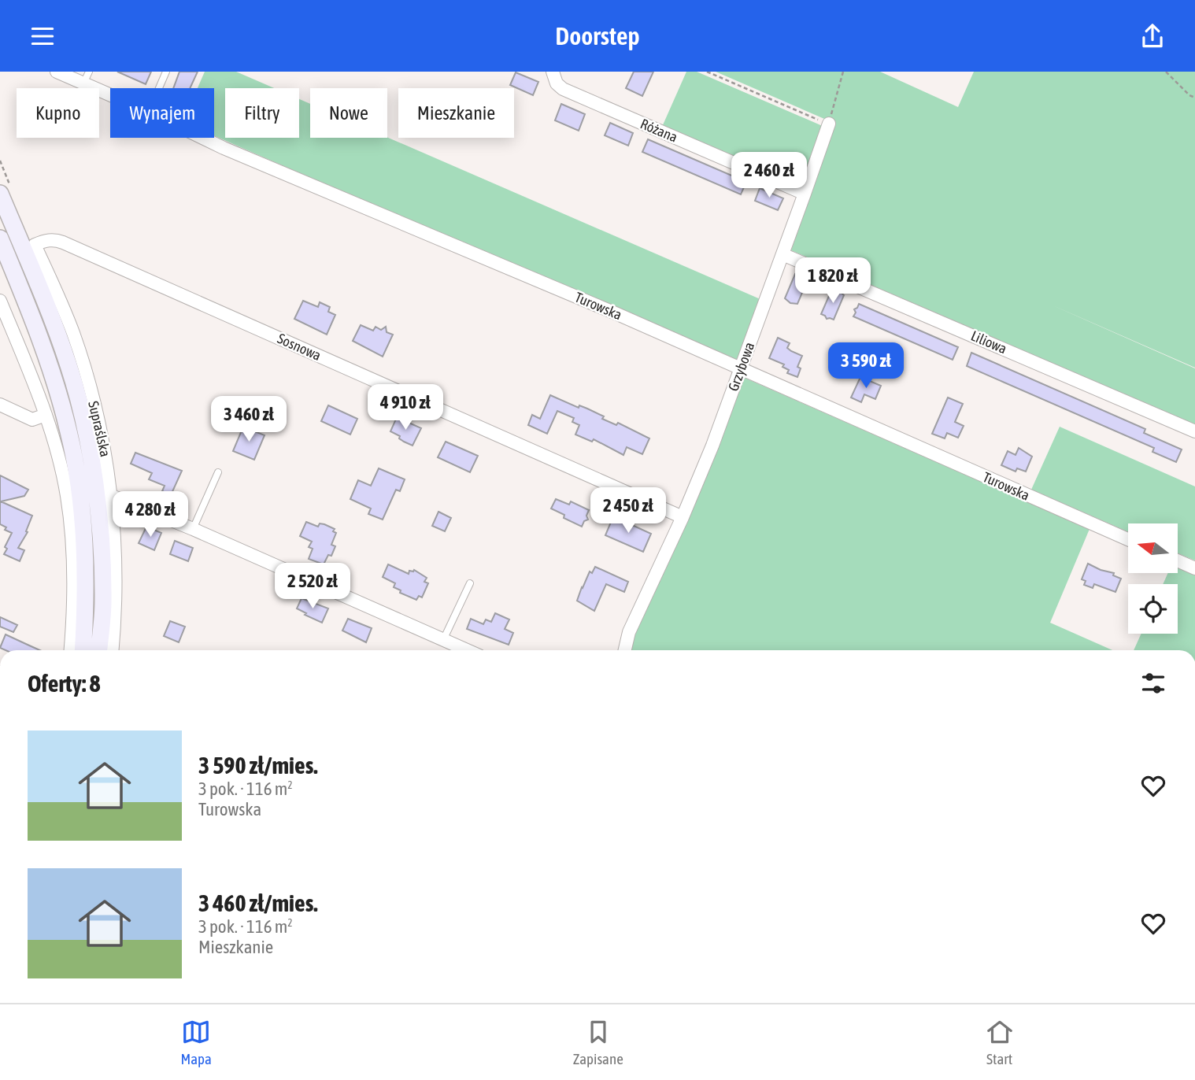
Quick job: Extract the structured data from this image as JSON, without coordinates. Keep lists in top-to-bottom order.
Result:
{
  "streets": {
    "street": [
      "Różana",
      "Turowska",
      "Liliowa",
      "Sosnowa",
      "Grzybowa",
      "Supraślska"
    ]
  },
  "crossings": [
    ["Różana", "Grzybowa"],
    ["Turowska", "Grzybowa"],
    ["Liliowa", "Grzybowa"],
    ["Sosnowa", "Grzybowa"],
    ["Sosnowa", "Supraślska"]
  ],
  "north": "left",
  "page": {
    "header": "Doorstep",
    "chip": [
      "Kupno",
      "Wynajem",
      "Filtry",
      "Nowe",
      "Mieszkanie"
    ],
    "price": [
      "2 460 zł",
      "1 820 zł",
      "3 590 zł",
      "4 910 zł",
      "3 460 zł",
      "2 450 zł",
      "4 280 zł",
      "2 520 zł"
    ],
    "heading": "Oferty: 8",
    "list": [
      {
        "name": "3 590 zł/mies.",
        "note": "3 pok. · 116 m² · Turowska"
      },
      {
        "name": "3 460 zł/mies.",
        "note": "3 pok. · 116 m² · Mieszkanie"
      }
    ],
    "tabs": ["Mapa", "Zapisane", "Start"]
  }
}
